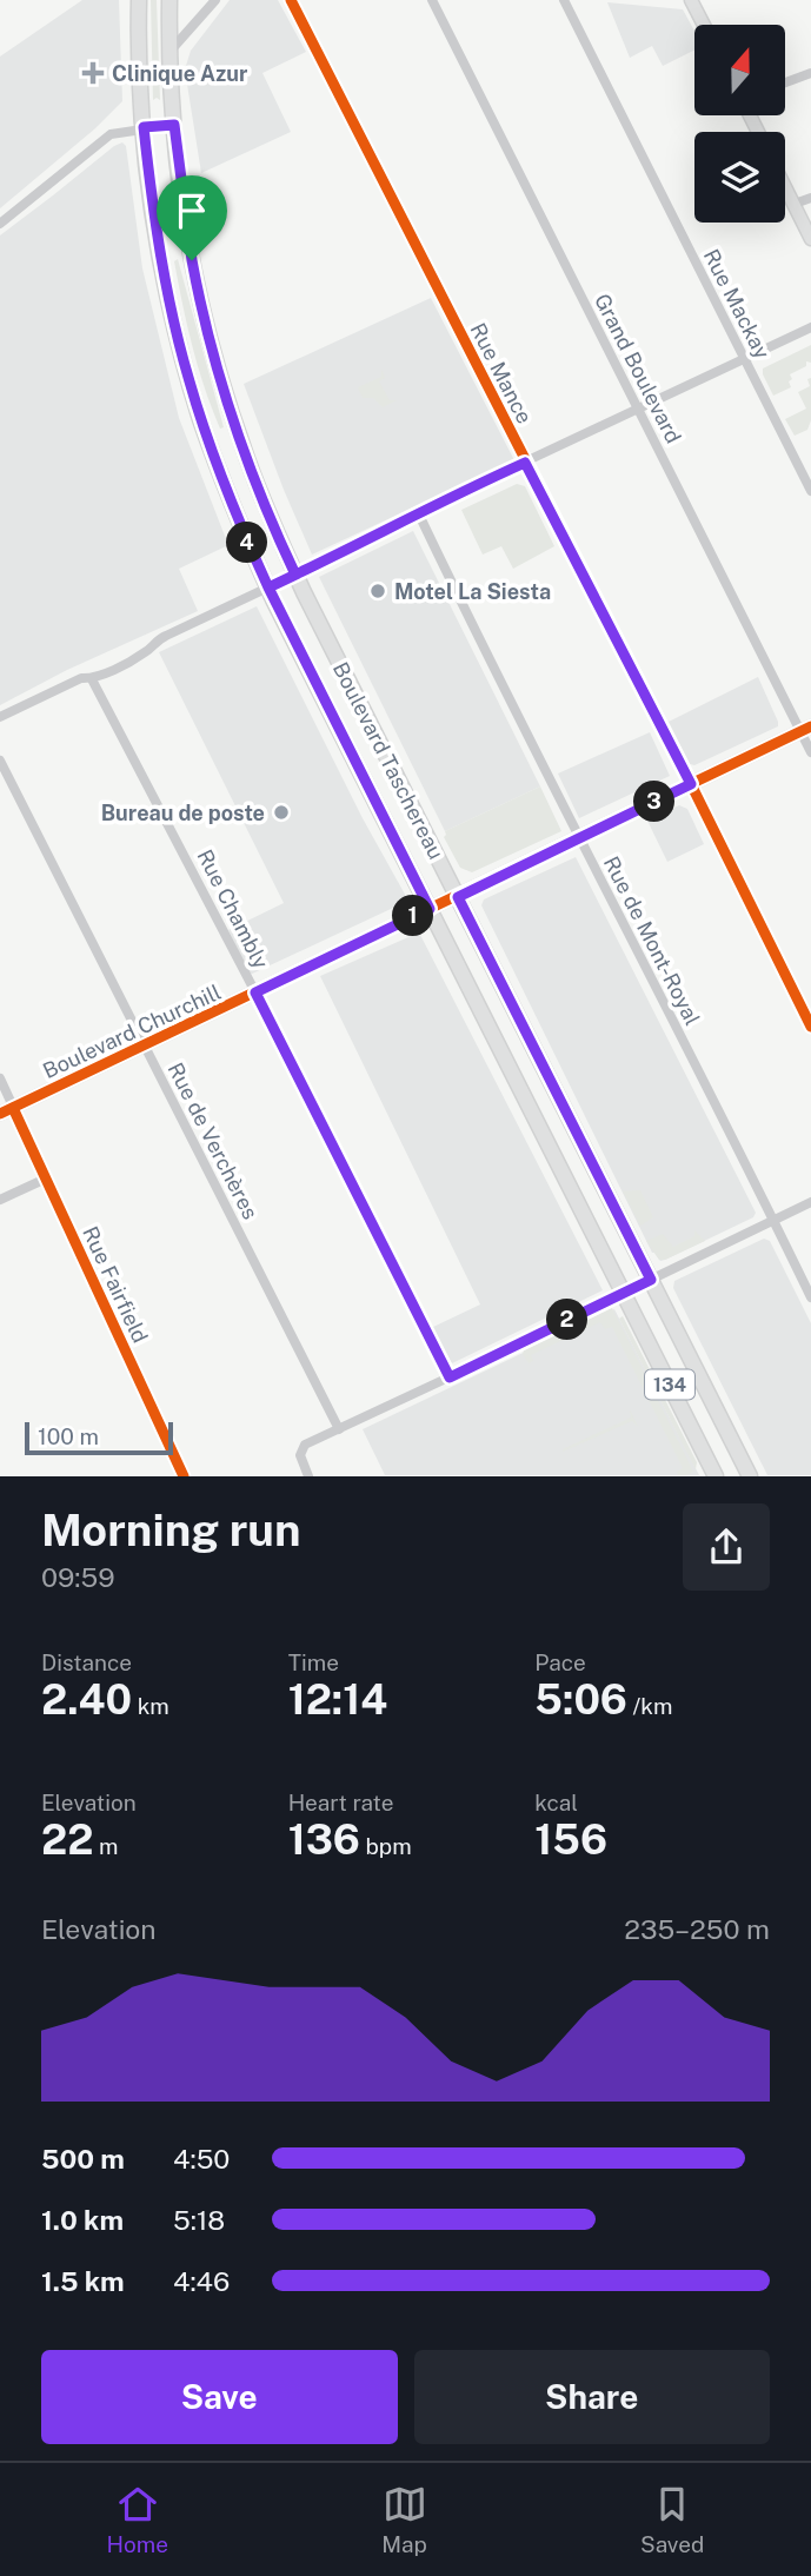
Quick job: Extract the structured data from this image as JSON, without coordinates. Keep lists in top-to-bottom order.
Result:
{
  "streets": {
    "main road": ["Boulevard Taschereau", "134"],
    "street": [
      "Rue Mackay",
      "Grand Boulevard",
      "Rue Mance",
      "Rue Chambly",
      "Rue de Mont-Royal",
      "Boulevard Churchill",
      "Rue de Verchères",
      "Rue Fairfield"
    ]
  },
  "crossings": [
    ["Grand Boulevard", "Boulevard Churchill"],
    ["Rue Mance", "Boulevard Churchill"],
    ["Boulevard Taschereau", "Boulevard Churchill"],
    ["Rue Chambly", "Boulevard Churchill"],
    ["Rue de Mont-Royal", "Boulevard Churchill"],
    ["Boulevard Churchill", "Rue de Verchères"],
    ["Boulevard Churchill", "Rue Fairfield"]
  ],
  "places": {
    "health": ["Clinique Azur"],
    "other": ["Motel La Siesta", "Bureau de poste"]
  },
  "scale_bar": "100 m",
  "north": "top",
  "page": {
    "pins": [
      "4",
      "3",
      "1",
      "2"
    ],
    "scale": "100 m",
    "heading": ["Morning run", "09:59"],
    "stats": [
      ["Distance", "2.40 km"],
      ["Time", "12:14"],
      ["Pace", "5:06 /km"],
      ["Elevation", "22 m"],
      ["Heart rate", "136 bpm"],
      ["kcal", "156"]
    ],
    "chart": ["Elevation", "235–250 m"],
    "list": [
      {
        "name": "500 m",
        "note": "4:50"
      },
      {
        "name": "1.0 km",
        "note": "5:18"
      },
      {
        "name": "1.5 km",
        "note": "4:46"
      }
    ],
    "buttons": ["Save", "Share"],
    "tabs": ["Home", "Map", "Saved"]
  }
}
